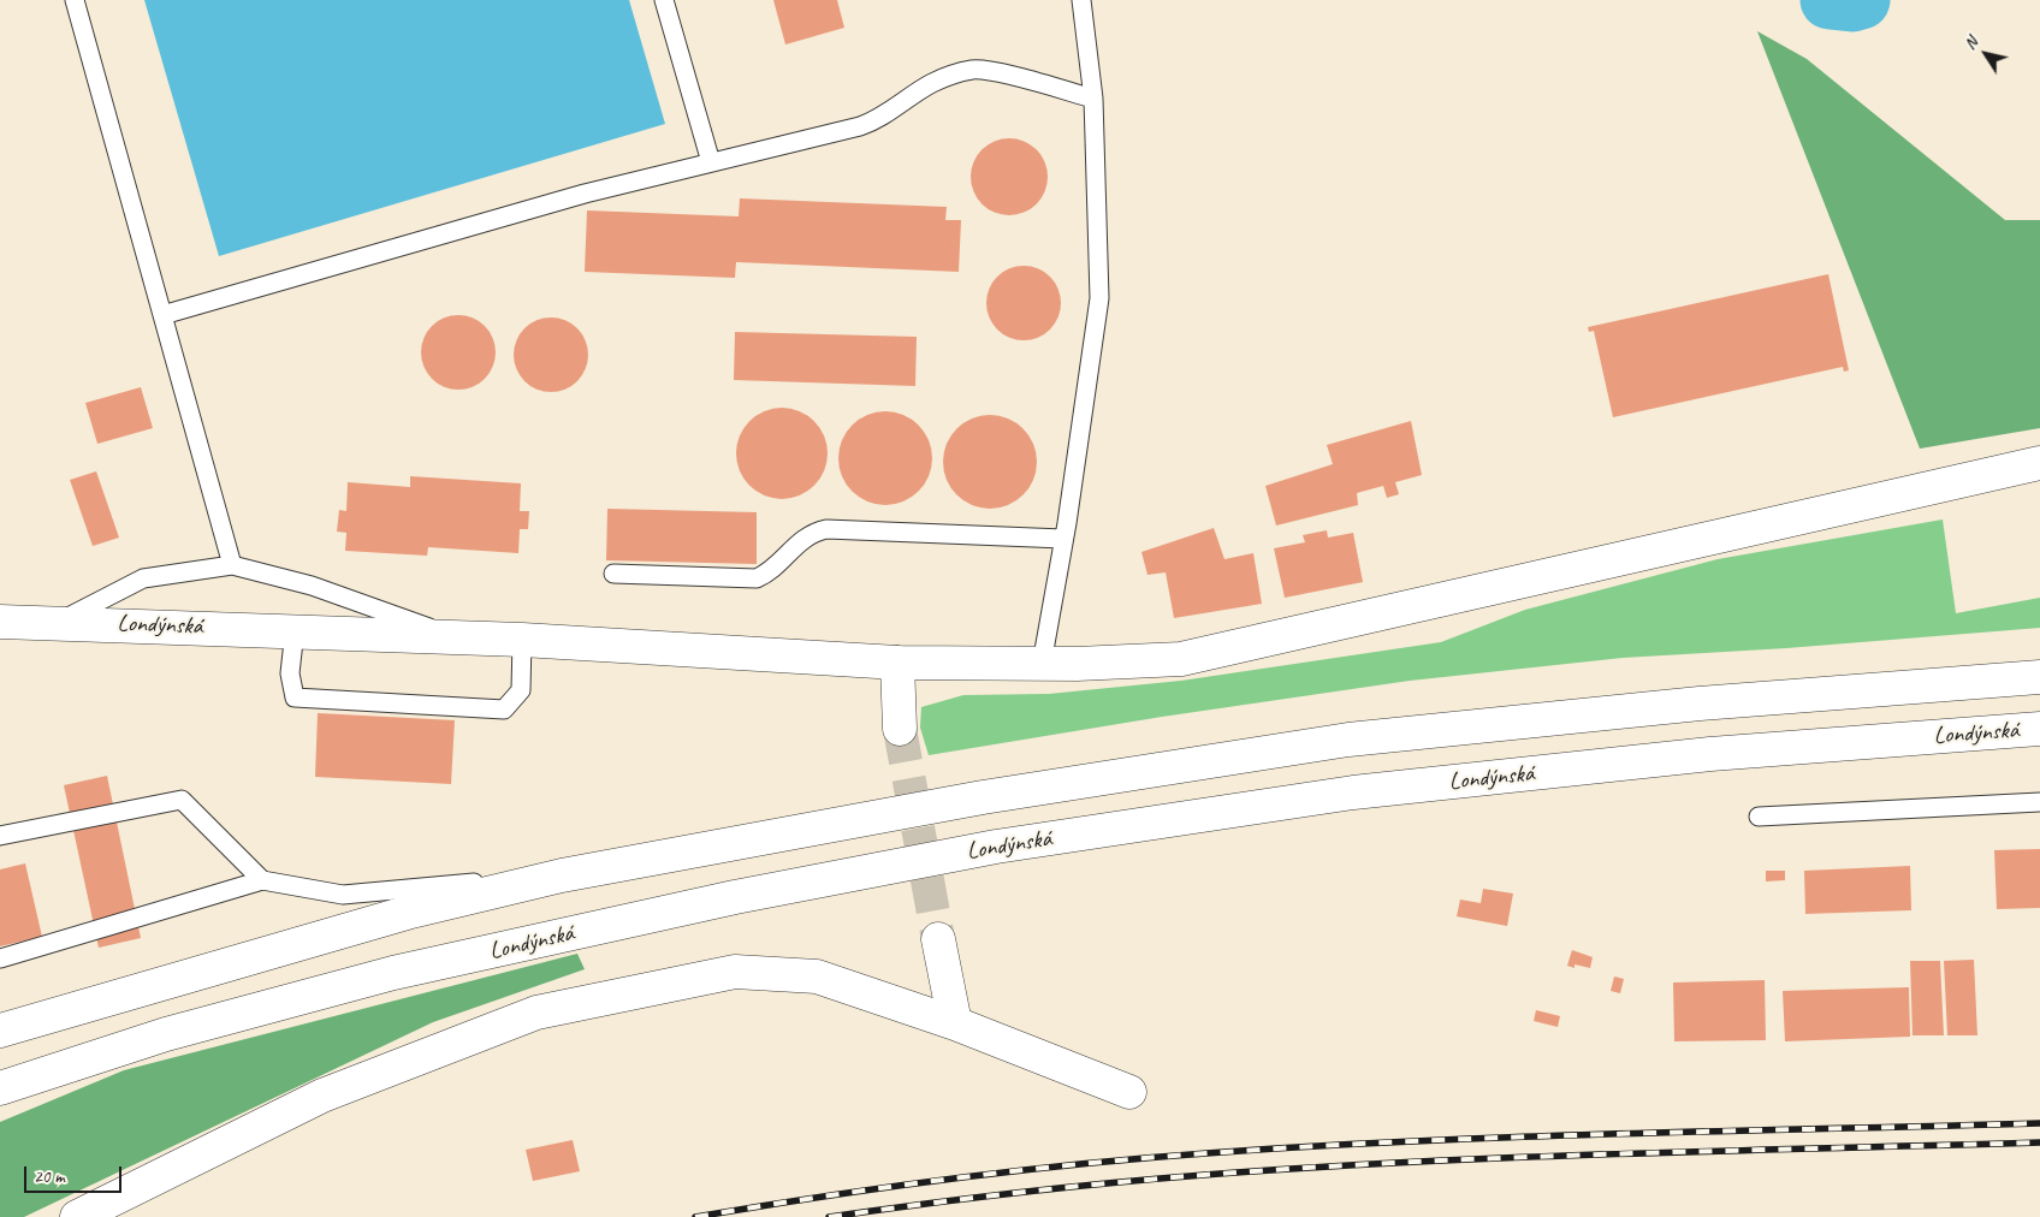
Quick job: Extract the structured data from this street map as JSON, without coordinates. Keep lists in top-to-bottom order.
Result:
{
  "streets": {
    "main road": ["Londýnská"]
  },
  "scale_bar": "20 m",
  "north": "top left"
}
